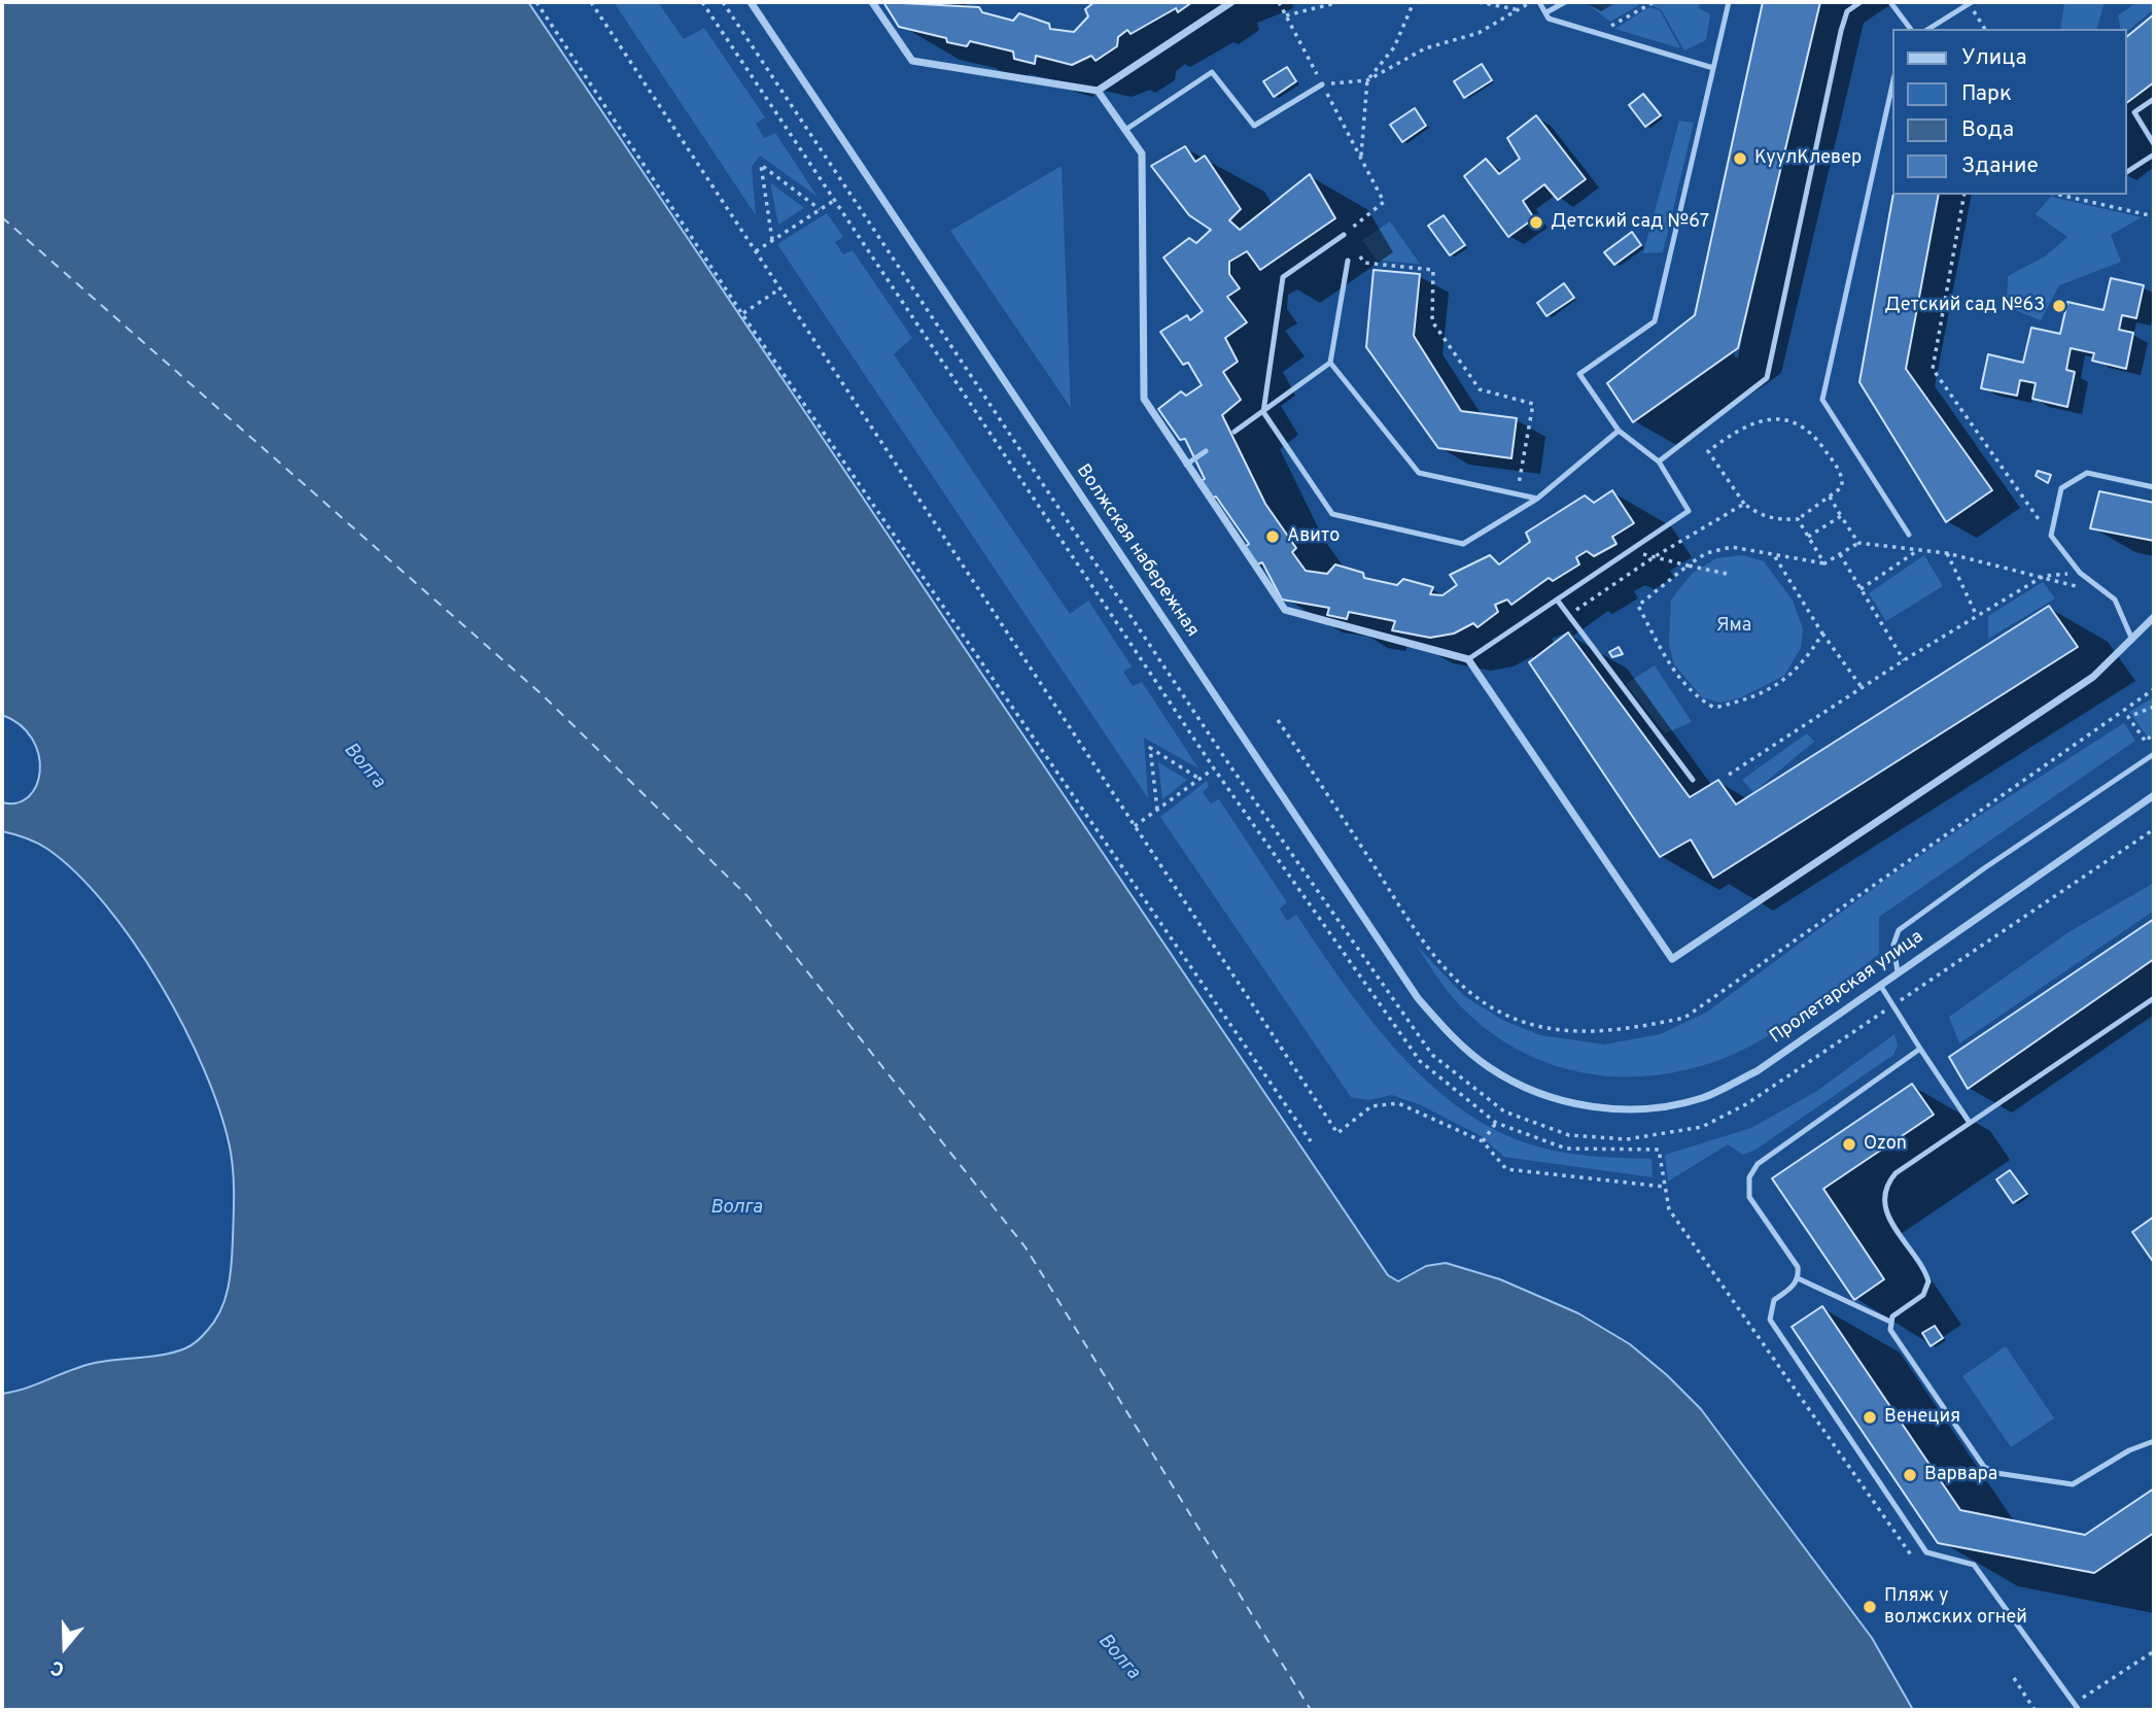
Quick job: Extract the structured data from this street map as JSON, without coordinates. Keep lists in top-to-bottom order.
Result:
{
  "streets": {
    "street": ["Волжская набережная", "Пролетарская улица"]
  },
  "crossings": [
    ["Волжская набережная", "Пролетарская улица"]
  ],
  "water": ["Волга"],
  "parks": ["Яма"],
  "places": [
    "КуулКлевер",
    "Детский сад №67",
    "Детский сад №63",
    "Авито",
    "Ozon",
    "Венеция",
    "Варвара",
    "Пляж у волжских огней"
  ],
  "legend": [
    "Улица",
    "Парк",
    "Вода",
    "Здание"
  ],
  "north": "bottom"
}
